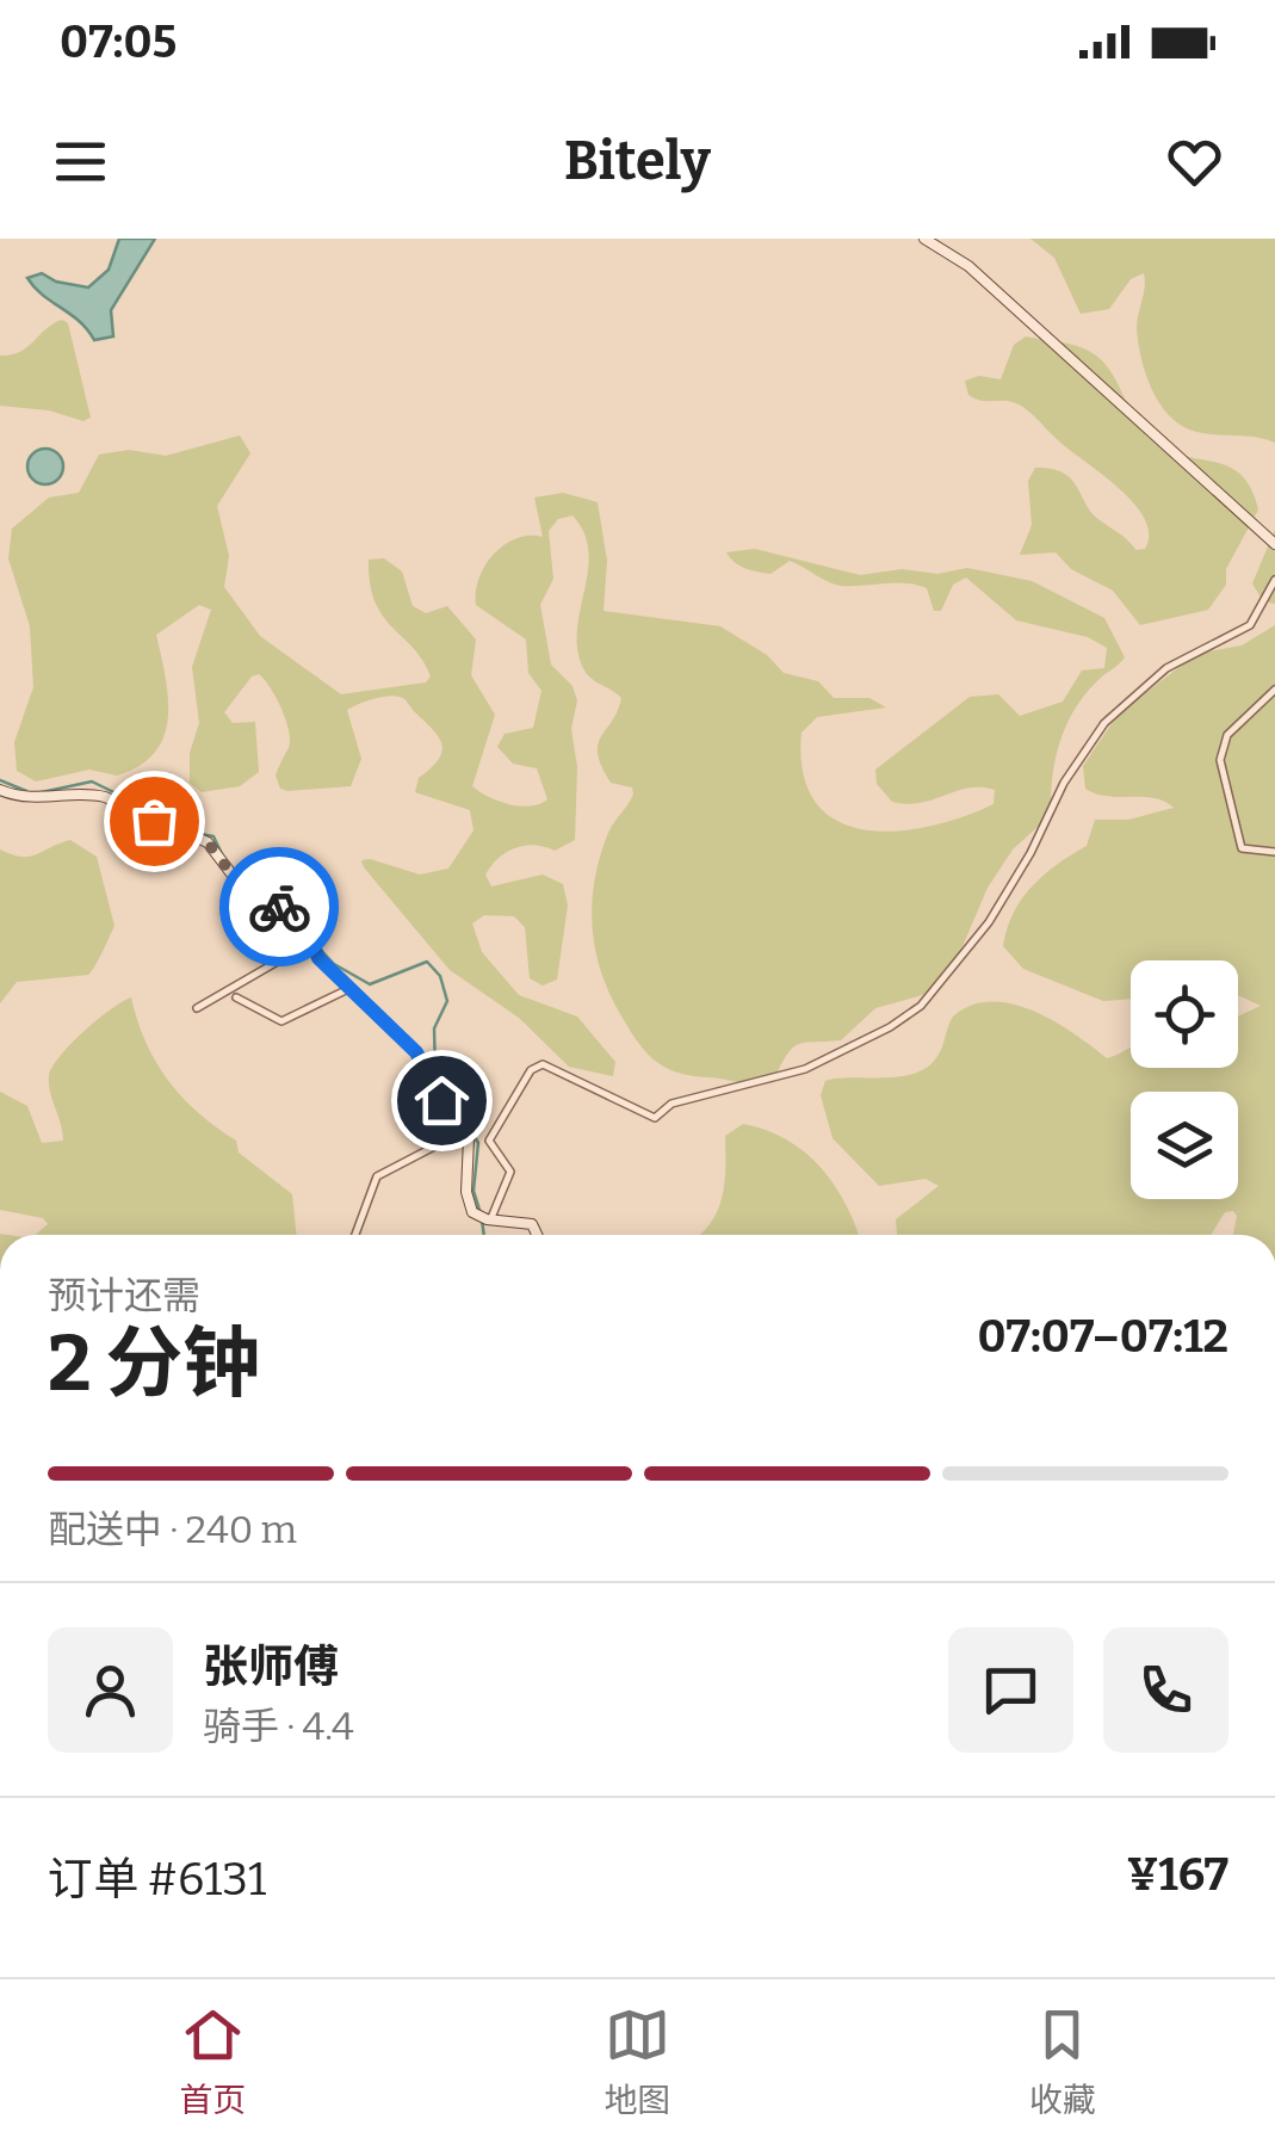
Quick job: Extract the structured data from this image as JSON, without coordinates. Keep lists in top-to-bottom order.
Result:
{
  "page": {
    "status": "07:05",
    "header": "Bitely",
    "heading": ["2 分钟", "预计还需", "07:07–07:12"],
    "panel": [
      "张师傅",
      "骑手 · 4.4",
      "订单 #6131",
      "¥167"
    ],
    "bar": "配送中 · 240 m",
    "tabs": ["首页", "地图", "收藏"]
  }
}
